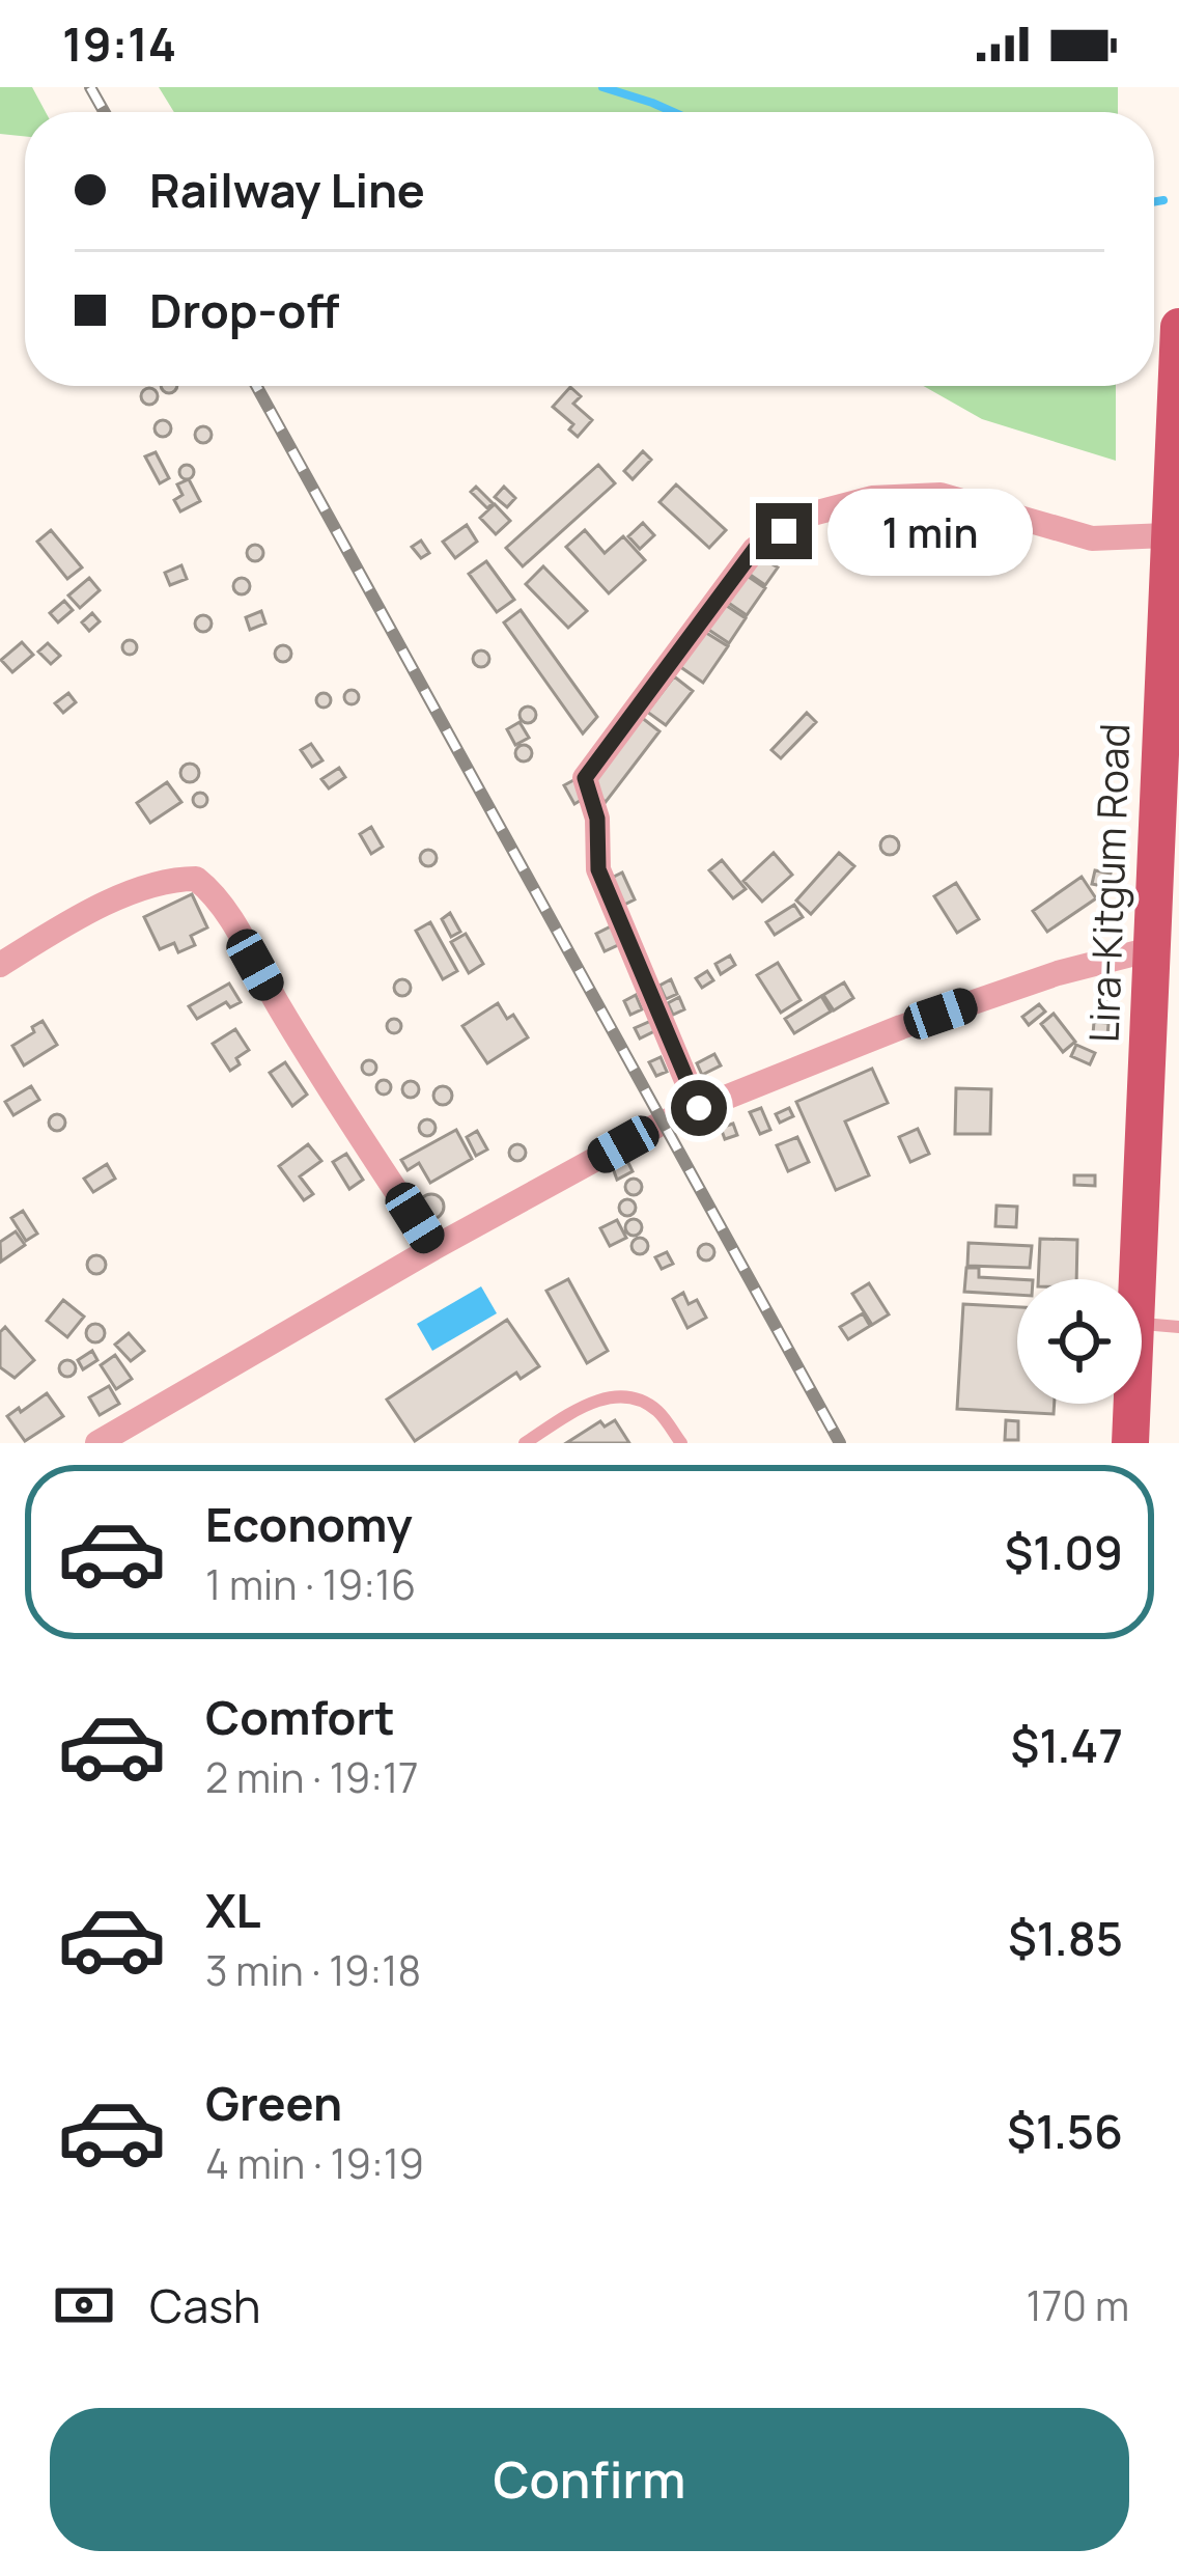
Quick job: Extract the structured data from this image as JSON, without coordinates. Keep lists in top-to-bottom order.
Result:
{
  "streets": {
    "main road": ["Lira-Kitgum Road"]
  },
  "page": {
    "status": "19:14",
    "banner": ["Railway Line", "Drop-off"],
    "bubble": "1 min",
    "list": [
      {
        "name": "Economy",
        "note": "1 min · 19:16",
        "value": "$1.09"
      },
      {
        "name": "Comfort",
        "note": "2 min · 19:17",
        "value": "$1.47"
      },
      {
        "name": "XL",
        "note": "3 min · 19:18",
        "value": "$1.85"
      },
      {
        "name": "Green",
        "note": "4 min · 19:19",
        "value": "$1.56"
      }
    ],
    "pay": ["Cash", "170 m"],
    "buttons": "Confirm"
  }
}
